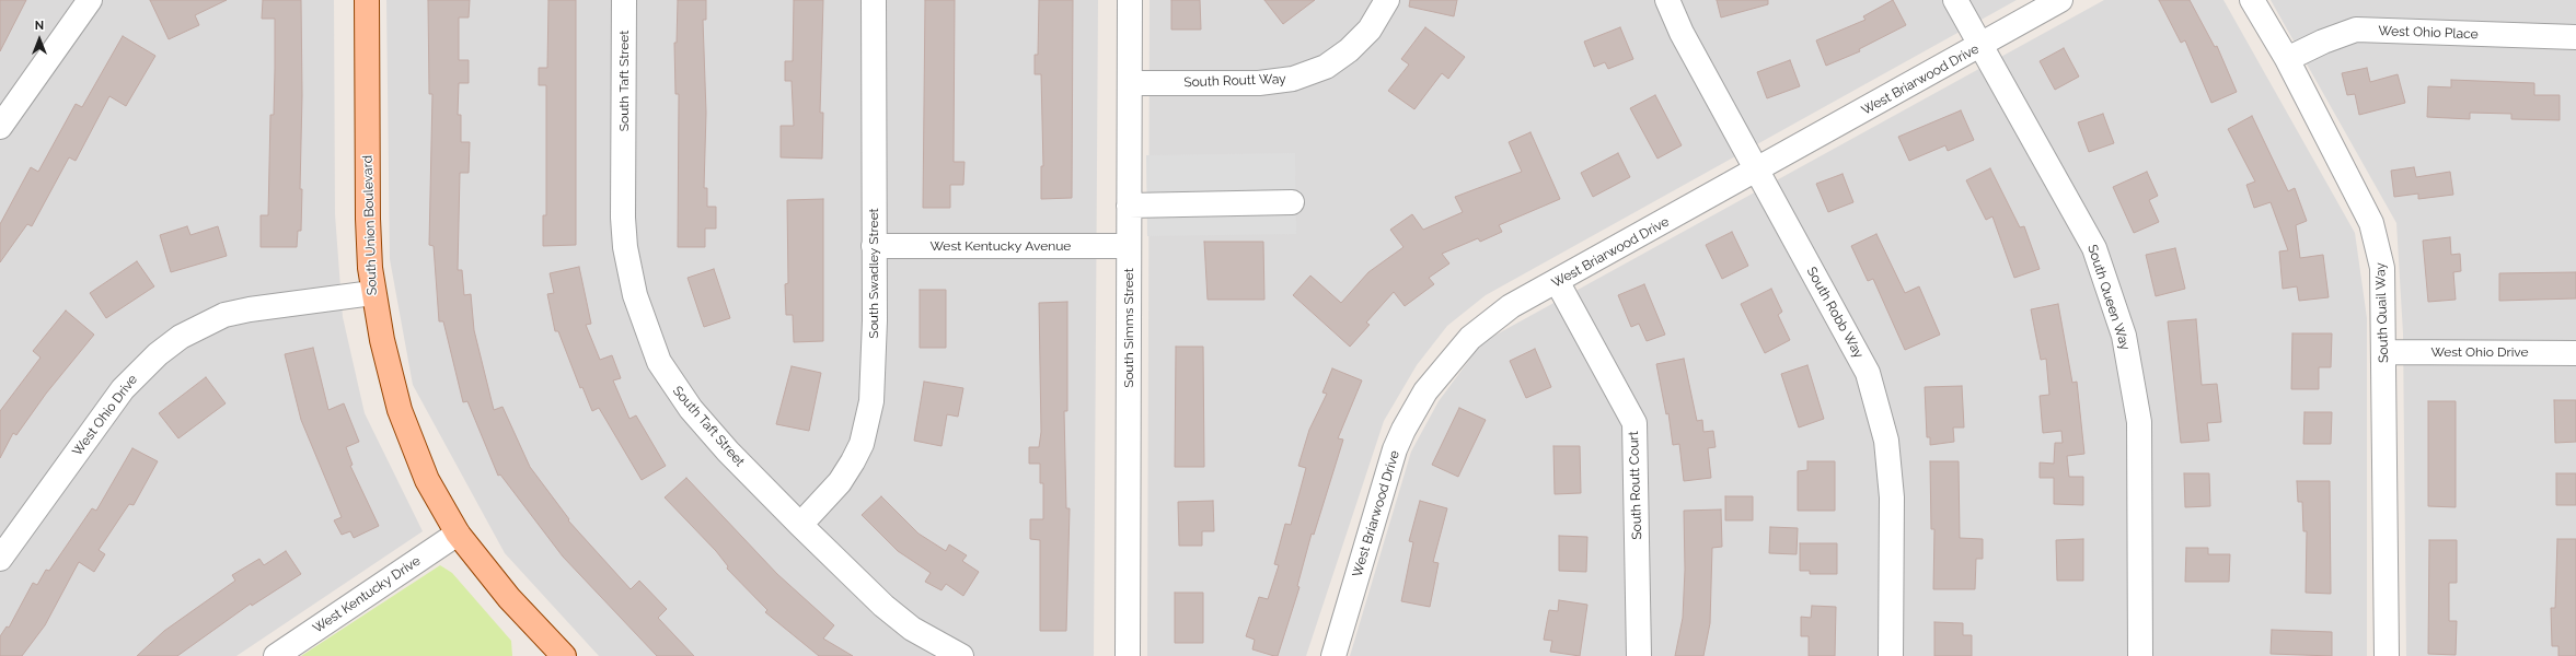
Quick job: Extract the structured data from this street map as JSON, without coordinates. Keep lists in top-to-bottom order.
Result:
{
  "streets": {
    "main road": ["South Union Boulevard"],
    "street": [
      "West Ohio Place",
      "West Briarwood Drive",
      "South Taft Street",
      "South Routt Way",
      "West Kentucky Avenue",
      "South Swadley Street",
      "South Queen Way",
      "South Robb Way",
      "South Quail Way",
      "South Simms Street",
      "West Ohio Drive",
      "South Routt Court",
      "West Kentucky Drive"
    ]
  },
  "crossings": [
    ["West Ohio Place", "South Quail Way"],
    ["West Briarwood Drive", "South Queen Way"],
    ["West Briarwood Drive", "South Robb Way"],
    ["West Briarwood Drive", "South Routt Court"],
    ["South Taft Street", "South Swadley Street"],
    ["South Routt Way", "South Simms Street"],
    ["South Union Boulevard", "West Ohio Drive"],
    ["South Union Boulevard", "West Kentucky Drive"],
    ["West Kentucky Avenue", "South Swadley Street"],
    ["West Kentucky Avenue", "South Simms Street"],
    ["South Quail Way", "West Ohio Drive"]
  ],
  "north": "top"
}
